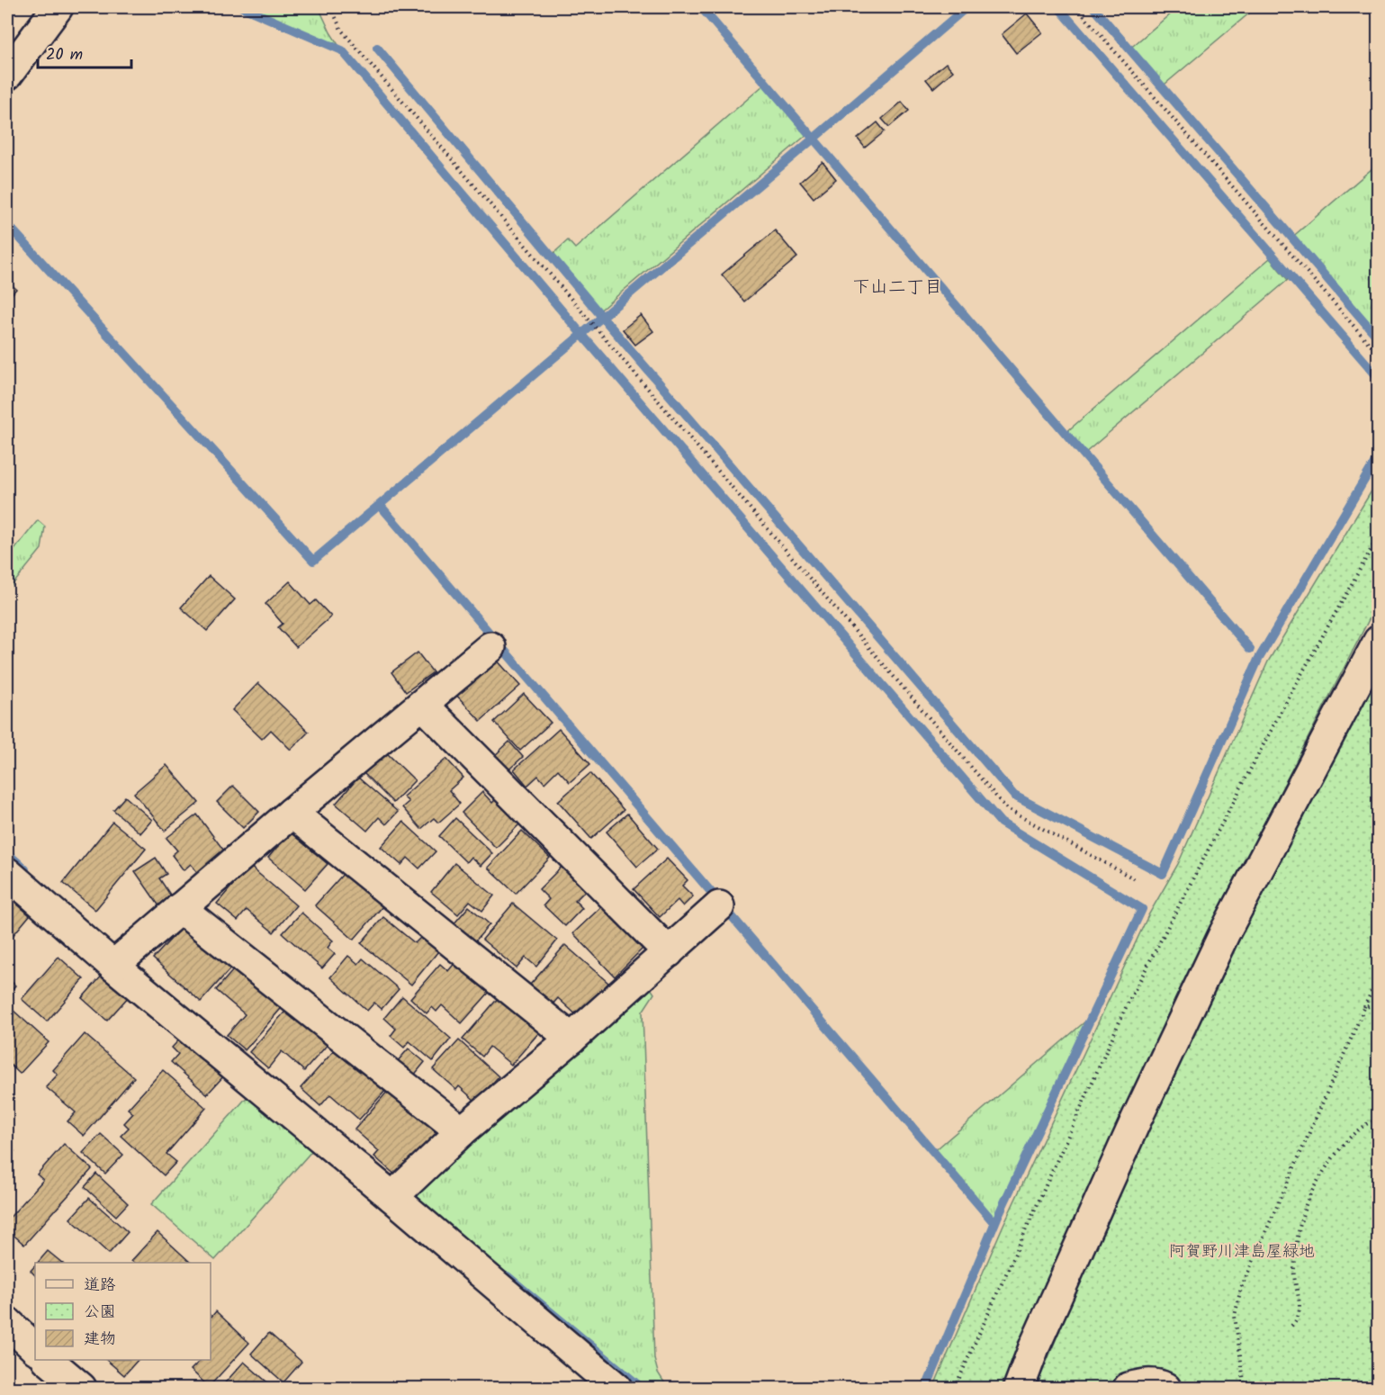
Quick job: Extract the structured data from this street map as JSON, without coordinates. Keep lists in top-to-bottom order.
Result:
{
  "districts": ["下山二丁目"],
  "parks": ["阿賀野川津島屋緑地"],
  "legend": ["道路", "公園", "建物"],
  "scale_bar": "20 m"
}
